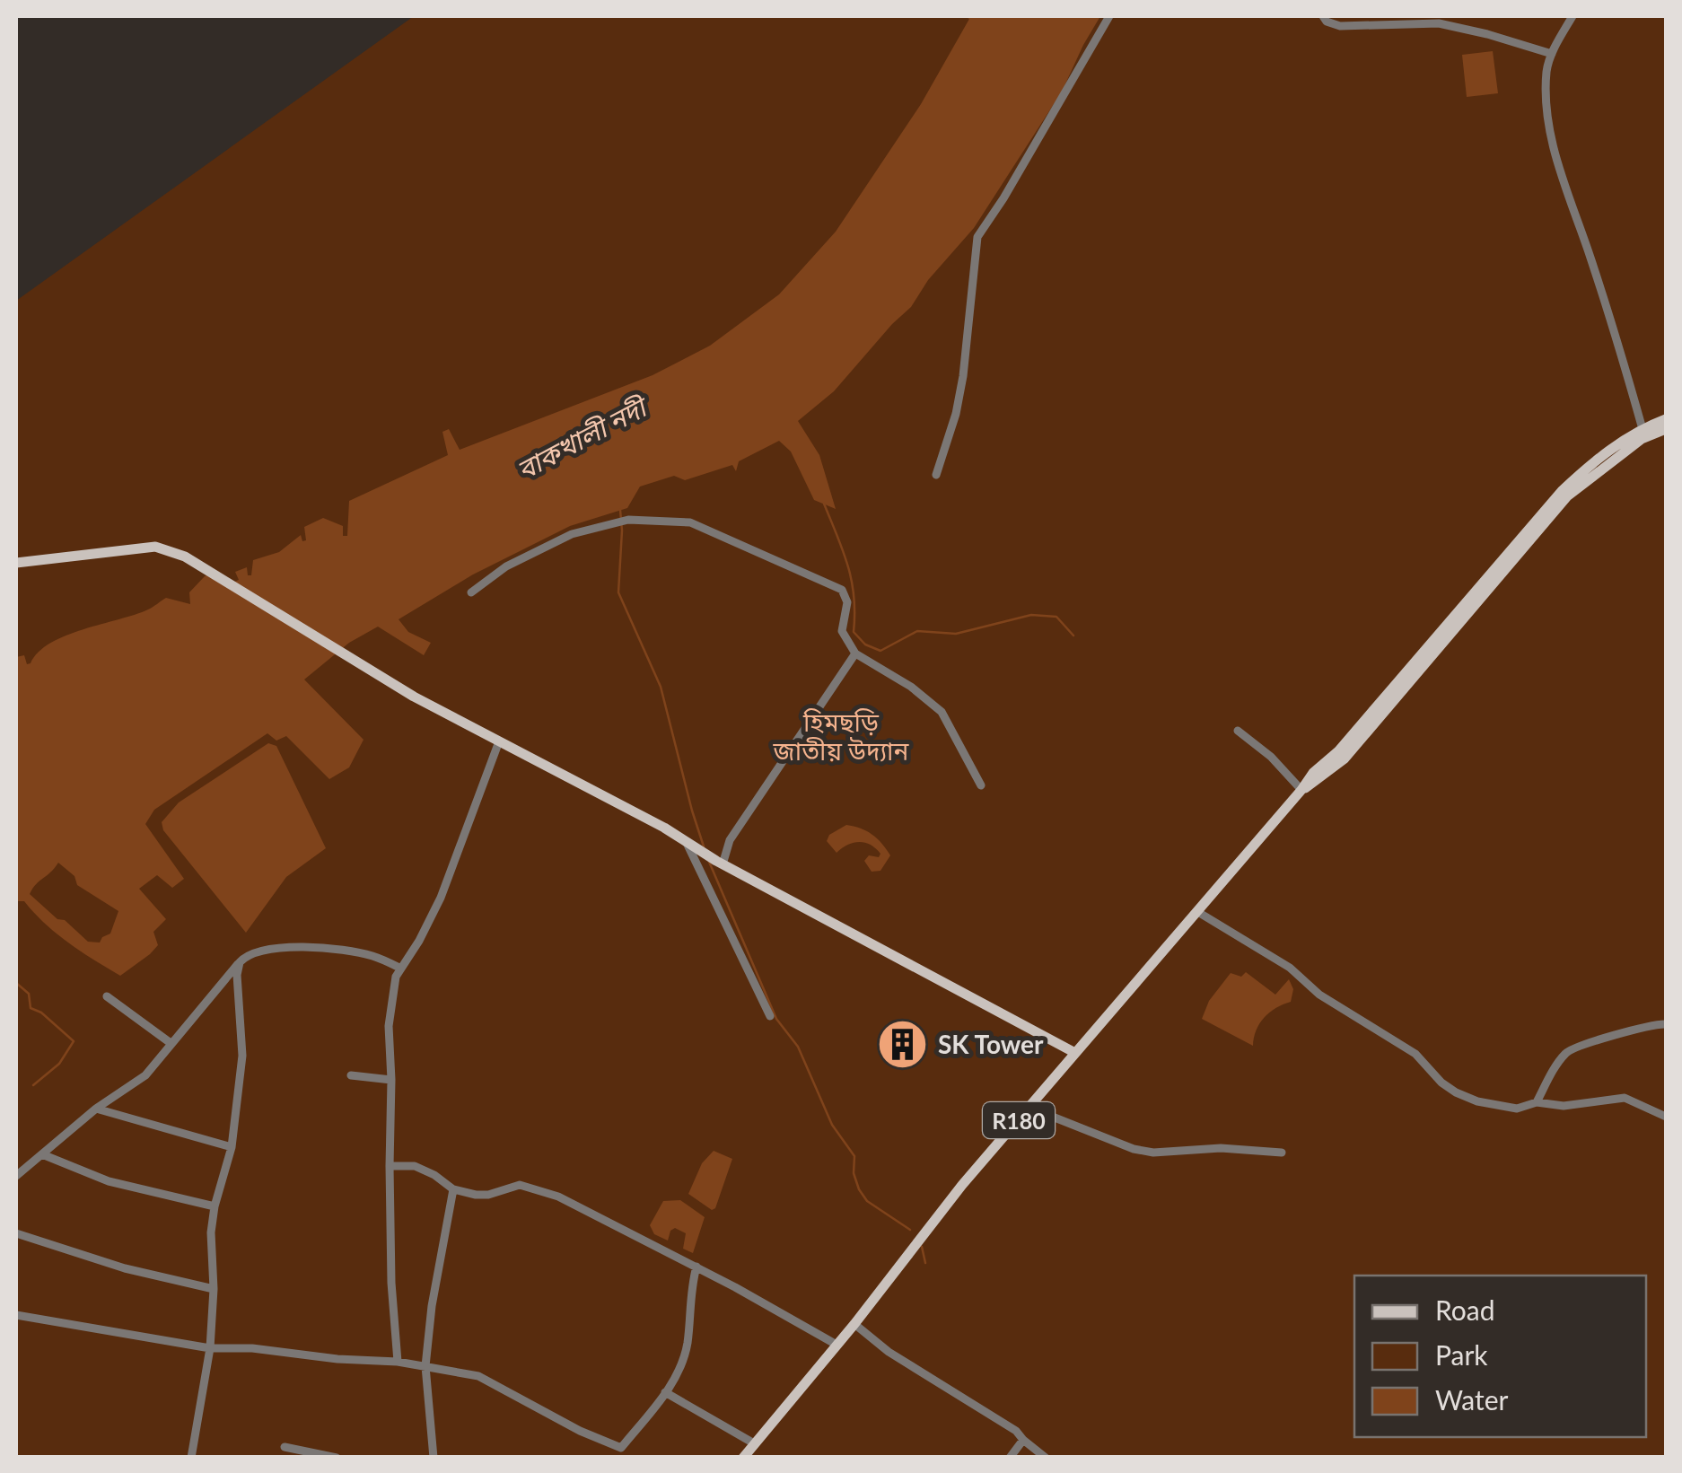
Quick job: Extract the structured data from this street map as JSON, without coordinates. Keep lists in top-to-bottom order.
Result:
{
  "streets": {
    "main road": ["R180"]
  },
  "water": ["বাকখালী নদী"],
  "parks": ["হিমছড়ি জাতীয় উদ্যান"],
  "places": {
    "building": ["SK Tower"]
  },
  "legend": ["Road", "Park", "Water"]
}
